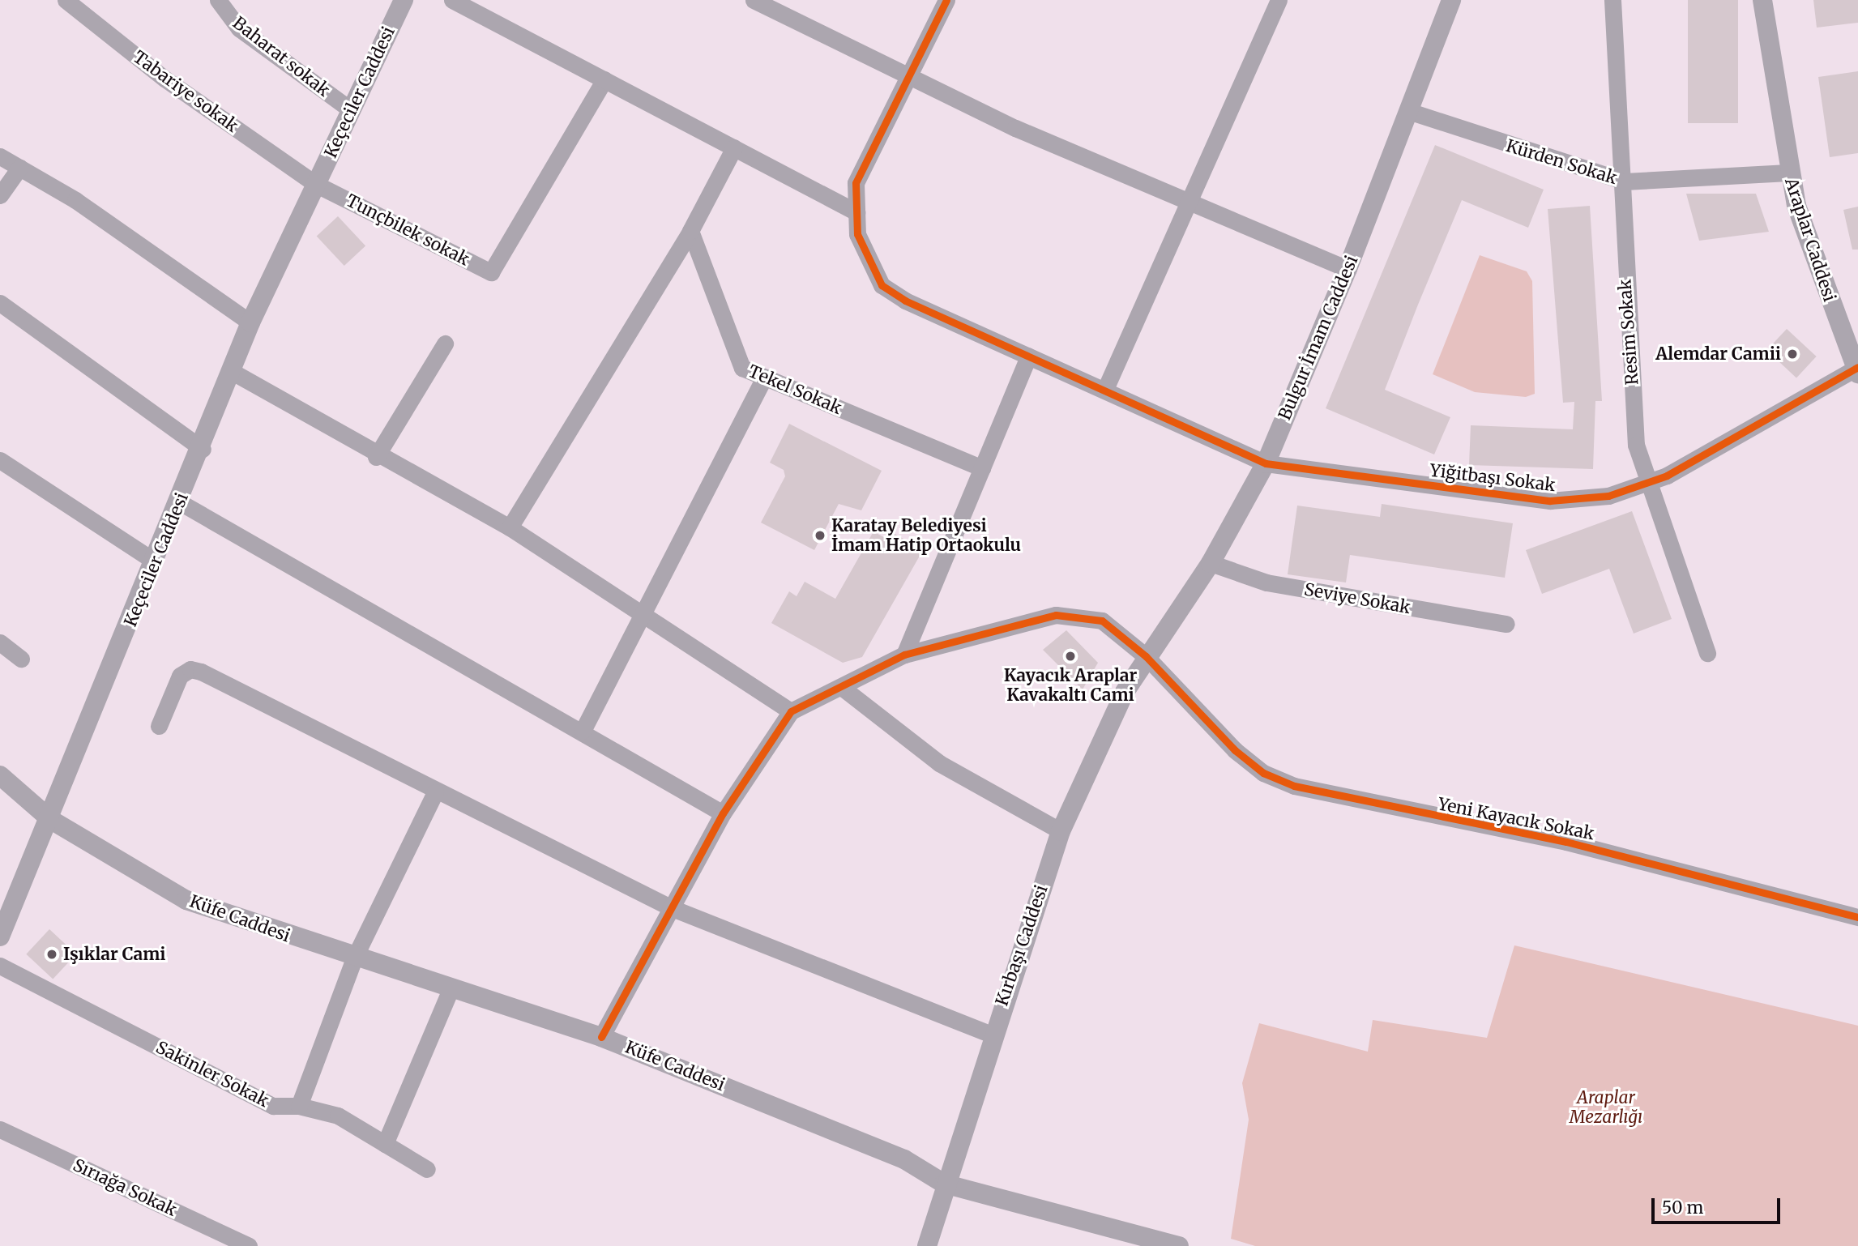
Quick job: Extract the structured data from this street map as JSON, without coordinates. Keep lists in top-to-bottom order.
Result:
{
  "streets": {
    "street": [
      "Baharat sokak",
      "Tabariye sokak",
      "Keçeciler Caddesi",
      "Kürden Sokak",
      "Tunçbilek sokak",
      "Araplar Caddesi",
      "Resim Sokak",
      "Bulgur İmam Caddesi",
      "Tekel Sokak",
      "Yiğitbaşı Sokak",
      "Seviye Sokak",
      "Yeni Kayacık Sokak",
      "Küfe Caddesi",
      "Kırbaşı Caddesi",
      "Sakinler Sokak",
      "Sırıağa Sokak"
    ]
  },
  "crossings": [
    ["Baharat sokak", "Keçeciler Caddesi"],
    ["Tabariye sokak", "Keçeciler Caddesi"],
    ["Tabariye sokak", "Tunçbilek sokak"],
    ["Keçeciler Caddesi", "Tunçbilek sokak"],
    ["Keçeciler Caddesi", "Küfe Caddesi"],
    ["Kürden Sokak", "Araplar Caddesi"],
    ["Kürden Sokak", "Resim Sokak"],
    ["Kürden Sokak", "Bulgur İmam Caddesi"],
    ["Araplar Caddesi", "Yiğitbaşı Sokak"],
    ["Resim Sokak", "Yiğitbaşı Sokak"],
    ["Bulgur İmam Caddesi", "Yiğitbaşı Sokak"],
    ["Bulgur İmam Caddesi", "Seviye Sokak"],
    ["Bulgur İmam Caddesi", "Yeni Kayacık Sokak"],
    ["Bulgur İmam Caddesi", "Kırbaşı Caddesi"],
    ["Yeni Kayacık Sokak", "Kırbaşı Caddesi"],
    ["Küfe Caddesi", "Kırbaşı Caddesi"]
  ],
  "parks": ["Araplar Mezarlığı"],
  "places": [
    "Alemdar Camii",
    "Karatay Belediyesi İmam Hatip Ortaokulu",
    "Kayacık Araplar Kavakaltı Cami",
    "Işıklar Cami"
  ],
  "scale_bar": "50 m"
}
